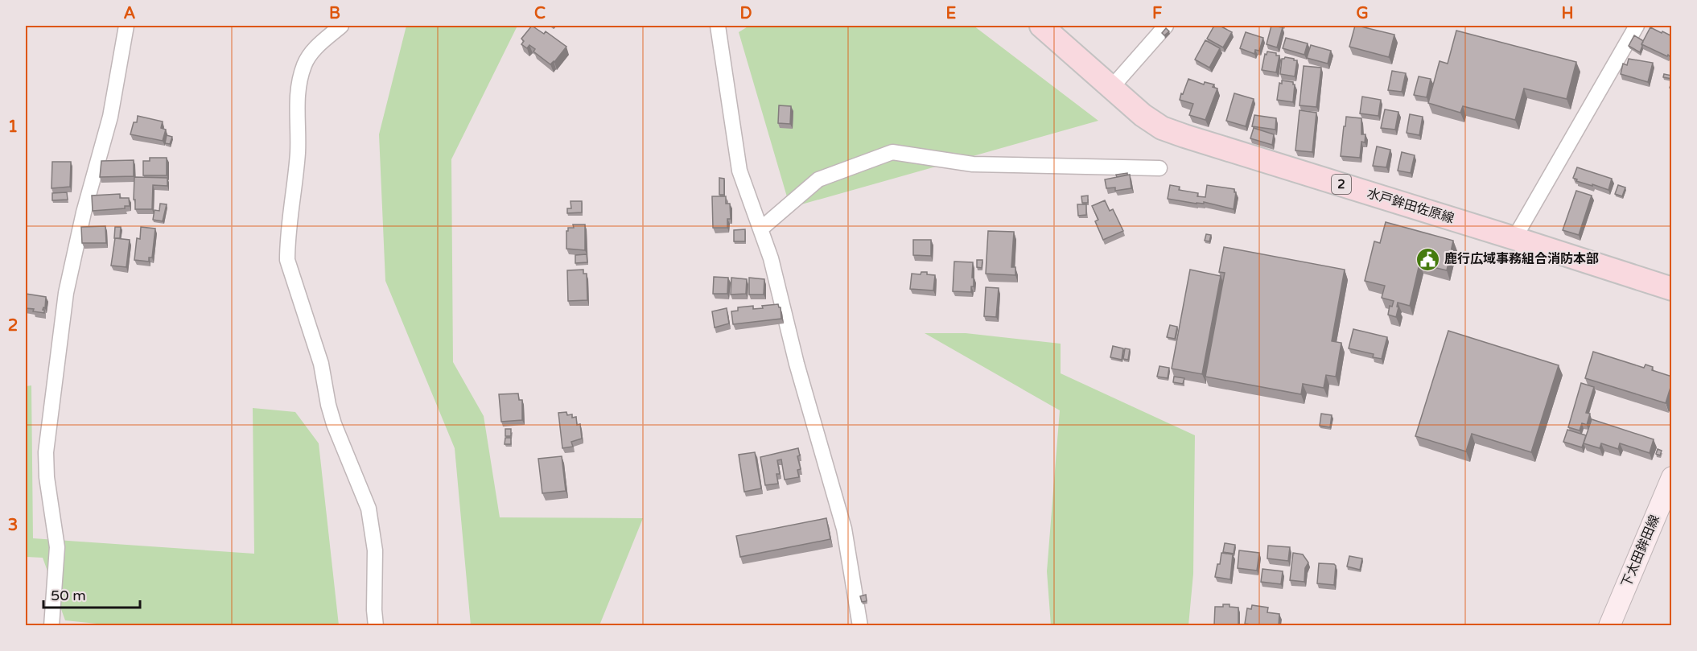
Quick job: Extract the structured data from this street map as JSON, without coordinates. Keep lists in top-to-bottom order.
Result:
{
  "streets": {
    "main road": ["2", "水戸鉾田佐原線", "下太田鉾田線"]
  },
  "places": {
    "public building": ["鹿行広域事務組合消防本部"]
  },
  "scale_bar": "50 m",
  "grid": {
    "columns": [
      "A",
      "B",
      "C",
      "D",
      "E",
      "F",
      "G",
      "H"
    ],
    "rows": ["1", "2", "3"]
  }
}
